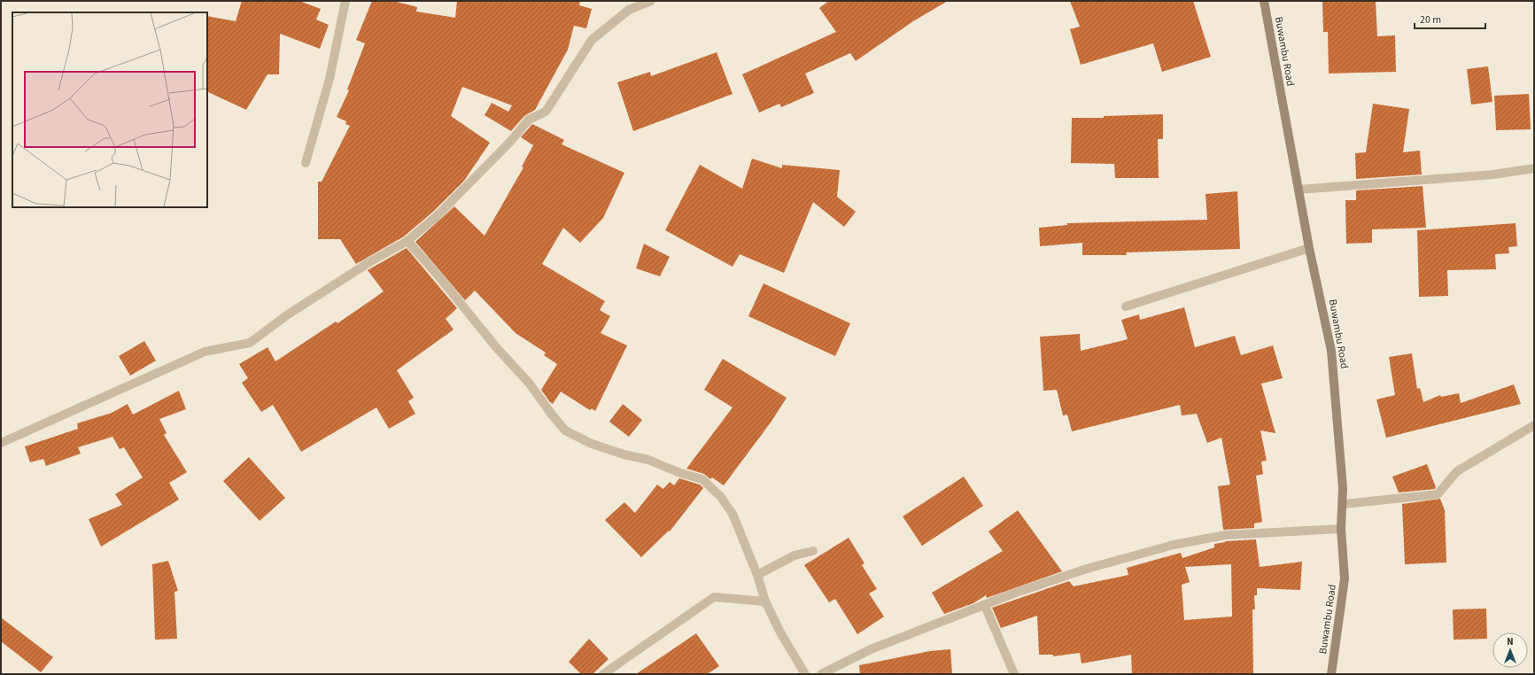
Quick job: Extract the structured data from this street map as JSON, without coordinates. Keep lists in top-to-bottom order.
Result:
{
  "streets": {
    "street": ["Buwambu Road"]
  },
  "scale_bar": "20 m",
  "north": "top"
}
